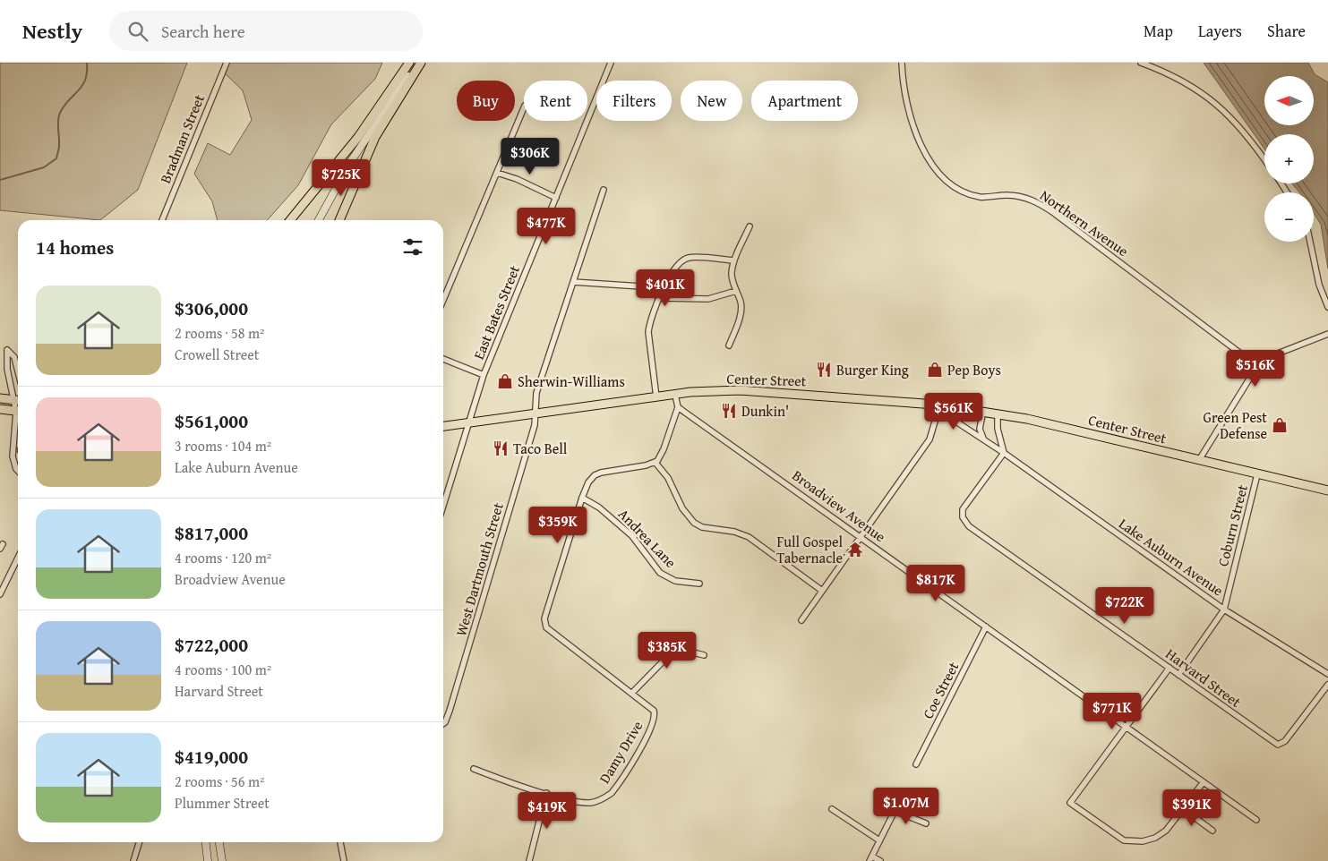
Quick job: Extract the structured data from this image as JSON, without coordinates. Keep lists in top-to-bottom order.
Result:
{
  "streets": {
    "main road": ["Center Street"],
    "street": [
      "Bradman Street",
      "Northern Avenue",
      "East Bates Street",
      "Broadview Avenue",
      "Coburn Street",
      "Andrea Lane",
      "Lake Auburn Avenue",
      "West Dartmouth Street",
      "Harvard Street",
      "Coe Street",
      "Damy Drive"
    ]
  },
  "crossings": [
    ["East Bates Street", "Center Street"],
    ["Center Street", "Coburn Street"],
    ["Center Street", "Lake Auburn Avenue"],
    ["Center Street", "West Dartmouth Street"],
    ["Broadview Avenue", "Coe Street"],
    ["Coburn Street", "Lake Auburn Avenue"],
    ["Coburn Street", "Harvard Street"],
    ["Lake Auburn Avenue", "Harvard Street"]
  ],
  "places": {
    "restaurant": ["Burger King", "Dunkin'", "Taco Bell"],
    "shop": ["Pep Boys", "Sherwin-Williams", "Green Pest Defense"],
    "temple": ["Full Gospel Tabernacle"]
  },
  "north": "left",
  "page": {
    "header": "Nestly",
    "search": "Search here",
    "nav": ["Map", "Layers", "Share"],
    "map_buttons": ["+", "−"],
    "chip": [
      "Buy",
      "Rent",
      "Filters",
      "New",
      "Apartment"
    ],
    "price": [
      "$306K",
      "$725K",
      "$477K",
      "$401K",
      "$516K",
      "$561K",
      "$359K",
      "$817K",
      "$722K",
      "$385K",
      "$771K",
      "$1.07M",
      "$391K",
      "$419K"
    ],
    "heading": "14 homes",
    "list": [
      {
        "name": "$306,000",
        "note": "2 rooms · 58 m² · Crowell Street"
      },
      {
        "name": "$561,000",
        "note": "3 rooms · 104 m² · Lake Auburn Avenue"
      },
      {
        "name": "$817,000",
        "note": "4 rooms · 120 m² · Broadview Avenue"
      },
      {
        "name": "$722,000",
        "note": "4 rooms · 100 m² · Harvard Street"
      },
      {
        "name": "$419,000",
        "note": "2 rooms · 56 m² · Plummer Street"
      }
    ]
  }
}
